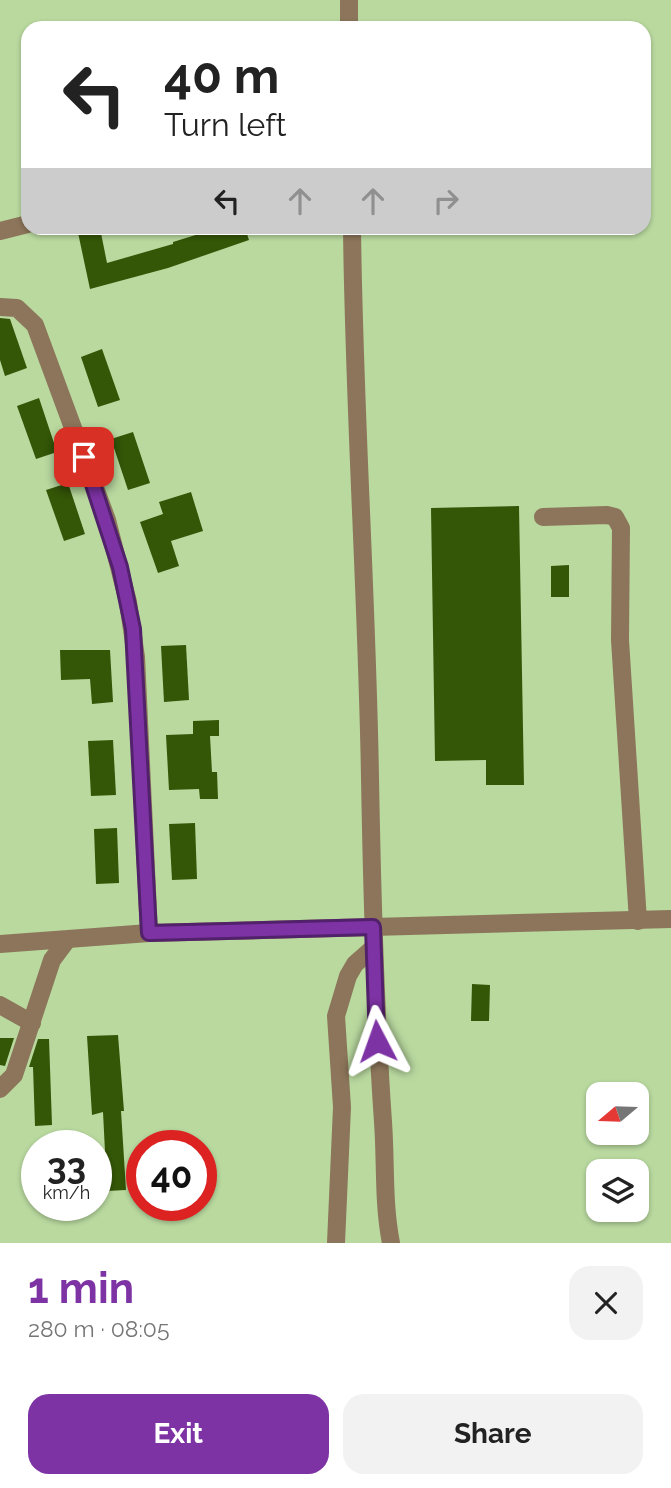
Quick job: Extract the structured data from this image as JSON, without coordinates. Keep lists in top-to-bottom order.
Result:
{
  "north": "left",
  "page": {
    "turn": ["40 m", "Turn left"],
    "speed": "33 km/h",
    "limit": "40",
    "heading": ["1 min", "280 m · 08:05"],
    "buttons": ["Exit", "Share"]
  }
}
